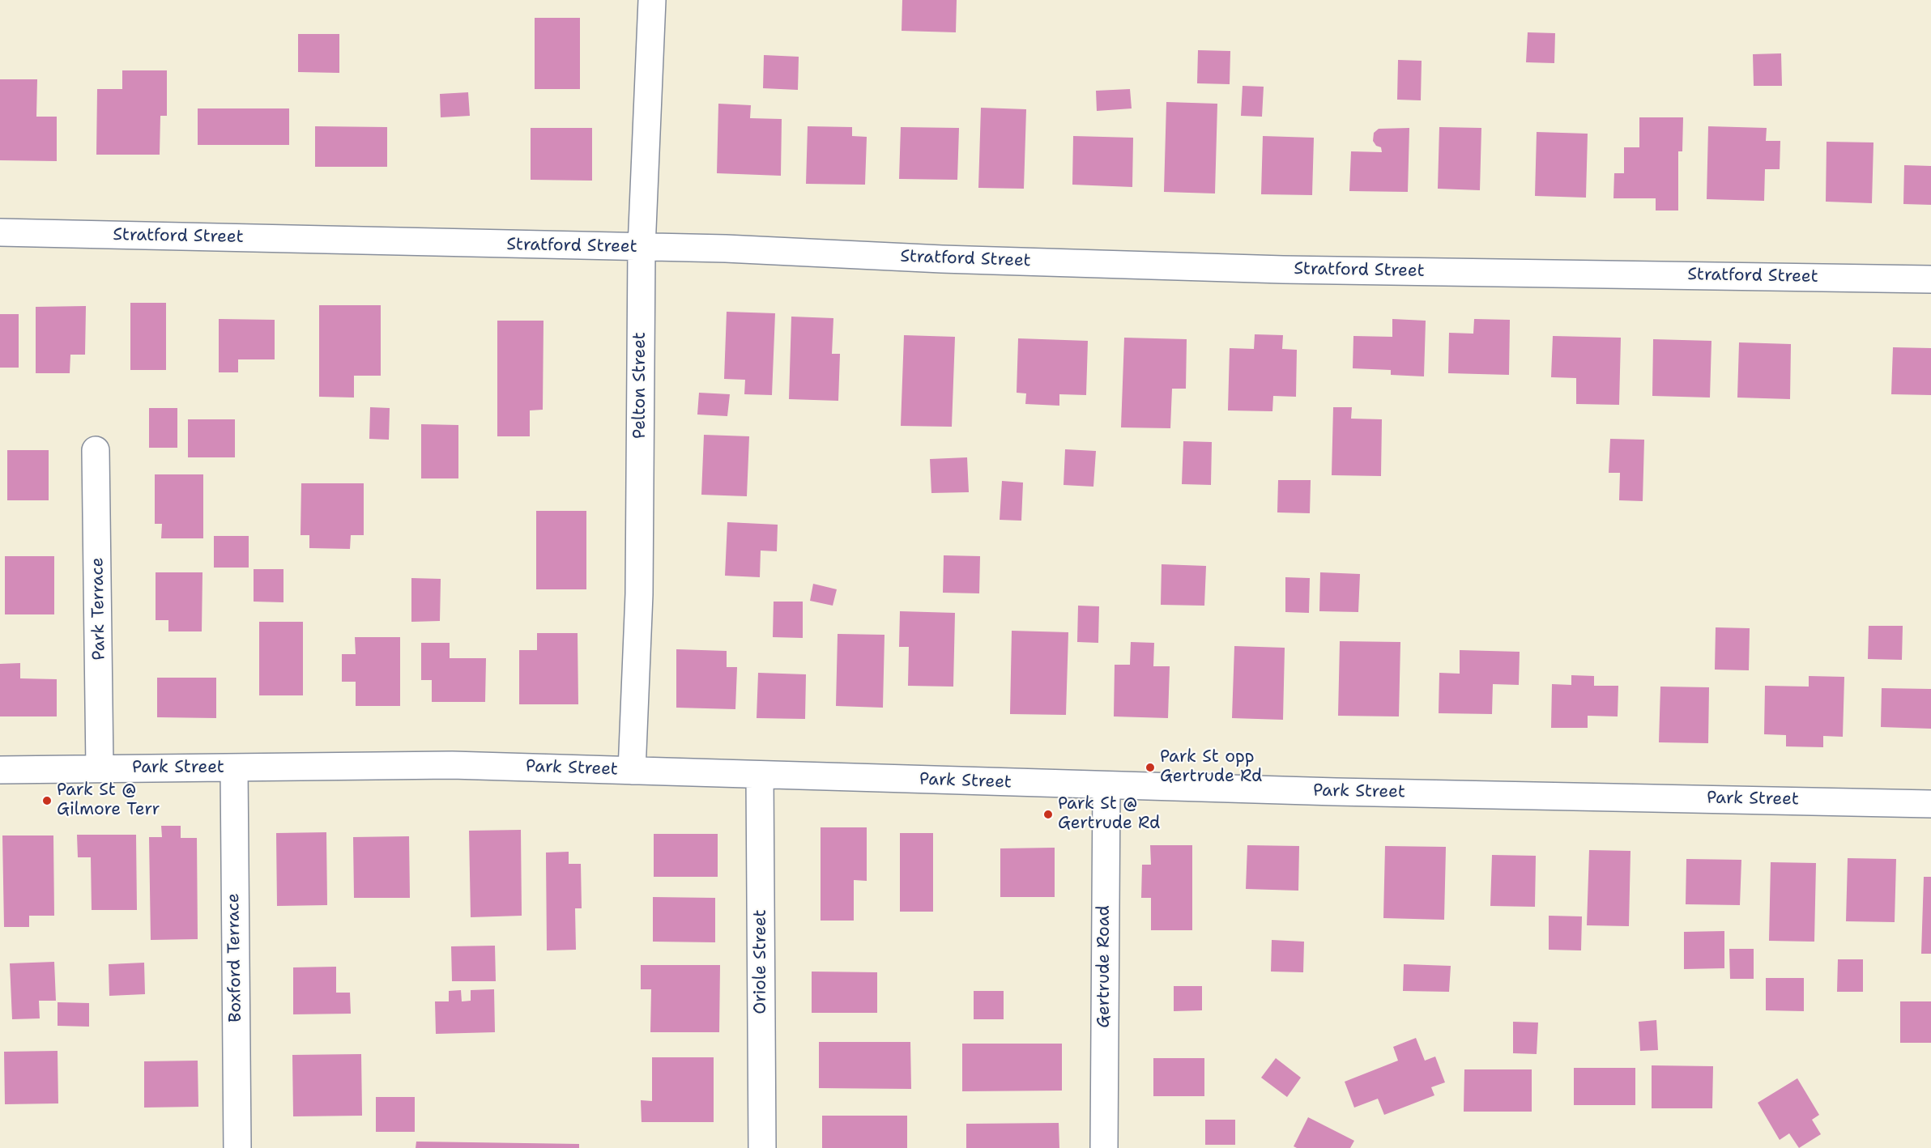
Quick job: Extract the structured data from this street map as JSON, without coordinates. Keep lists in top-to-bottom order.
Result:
{
  "streets": {
    "street": [
      "Stratford Street",
      "Pelton Street",
      "Park Terrace",
      "Park Street",
      "Boxford Terrace",
      "Oriole Street",
      "Gertrude Road"
    ]
  },
  "crossings": [
    ["Stratford Street", "Pelton Street"],
    ["Pelton Street", "Park Street"],
    ["Park Terrace", "Park Street"],
    ["Park Street", "Boxford Terrace"],
    ["Park Street", "Oriole Street"],
    ["Park Street", "Gertrude Road"]
  ],
  "places": ["Park St opp Gertrude Rd", "Park St @ Gilmore Terr", "Park St @ Gertrude Rd"]
}
